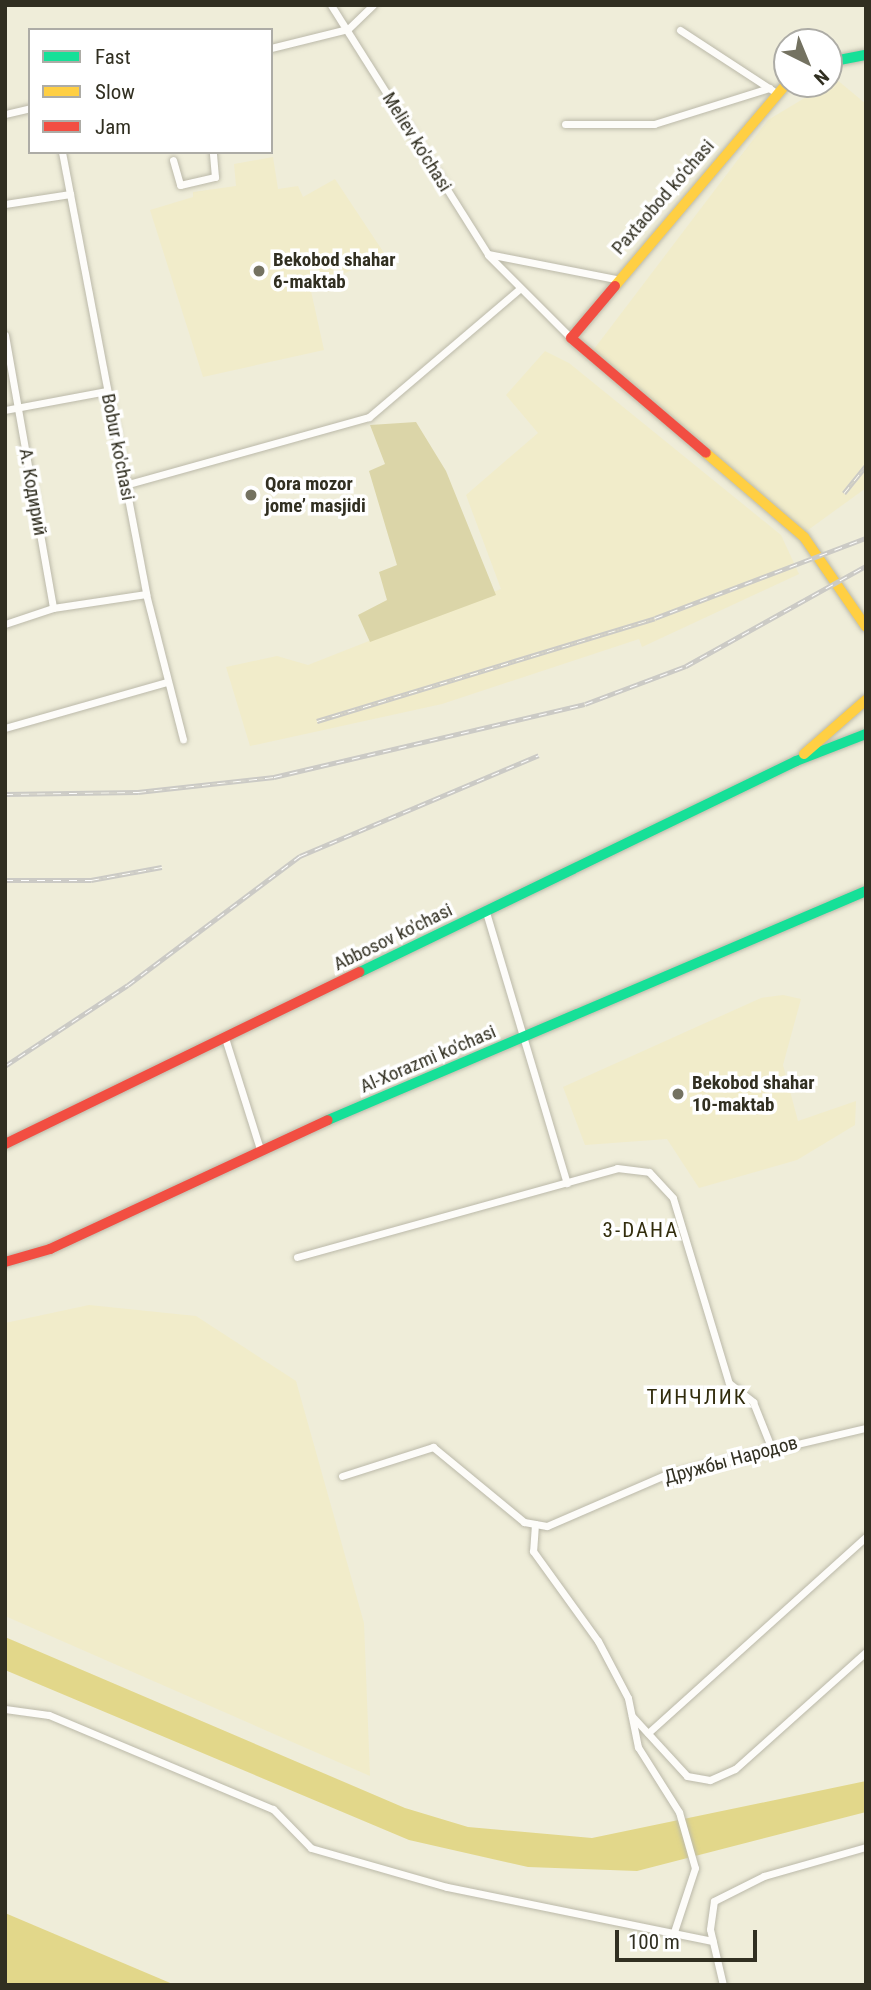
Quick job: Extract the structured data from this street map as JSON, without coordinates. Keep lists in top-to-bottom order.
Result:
{
  "streets": {
    "street": [
      "Meliev ko'chasi",
      "Paxtaobod ko‘chasi",
      "Bobur ko'chasi",
      "А. Кодирий",
      "Abbosov ko'chasi",
      "Al-Xorazmi ko'chasi",
      "Дружбы Народов"
    ]
  },
  "crossings": [
    ["Meliev ko'chasi", "Paxtaobod ko‘chasi"]
  ],
  "districts": ["3-DAHA", "ТИНЧЛИК"],
  "places": ["Bekobod shahar 6-maktab", "Qora mozor jome’ masjidi", "Bekobod shahar 10-maktab"],
  "legend": ["Fast", "Slow", "Jam"],
  "scale_bar": "100 m",
  "north": "bottom right"
}
